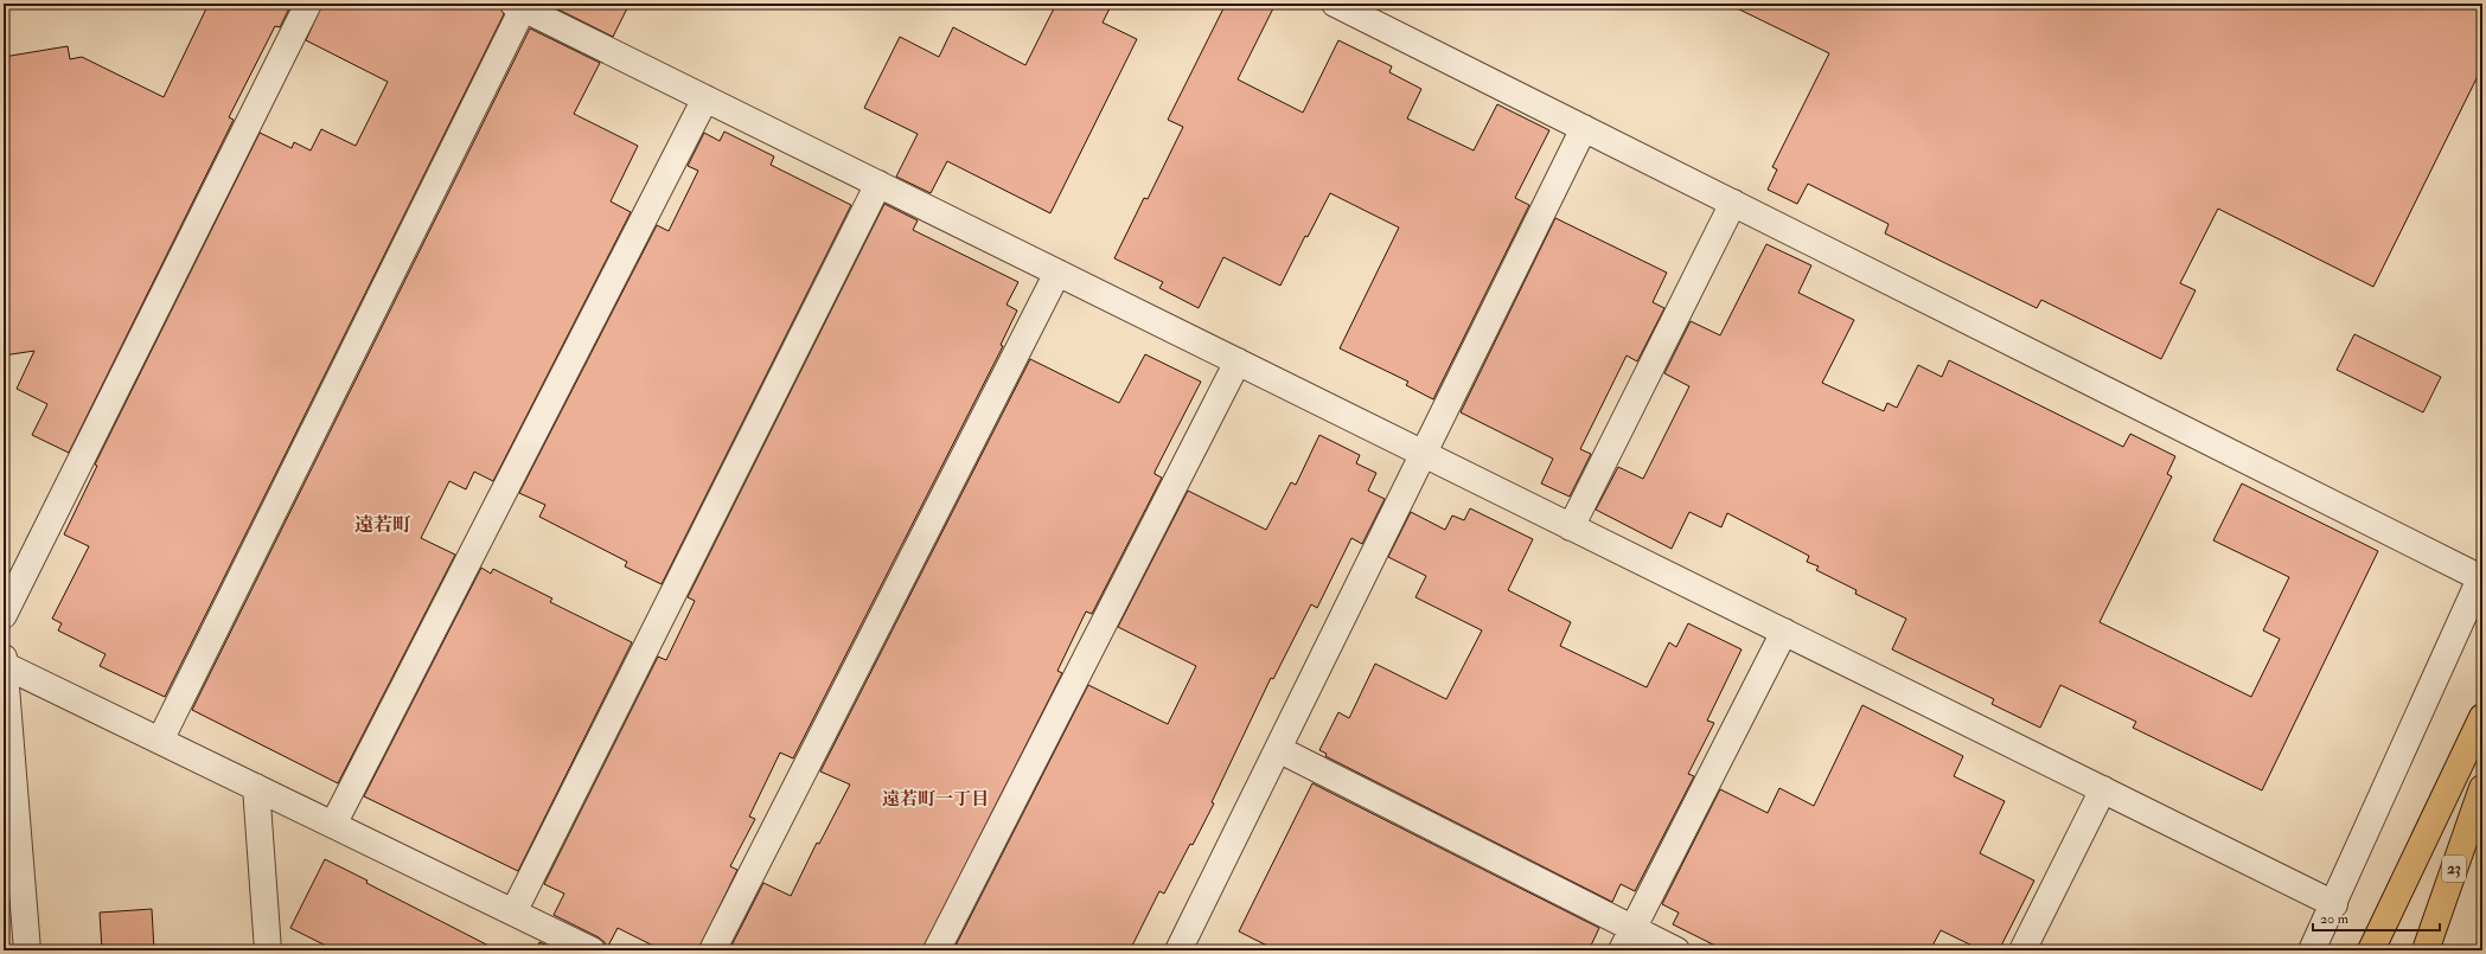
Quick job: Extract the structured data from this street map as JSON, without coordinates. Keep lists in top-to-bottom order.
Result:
{
  "streets": {
    "highway": ["23"]
  },
  "districts": ["遠若町", "遠若町一丁目"],
  "scale_bar": "20 m"
}
